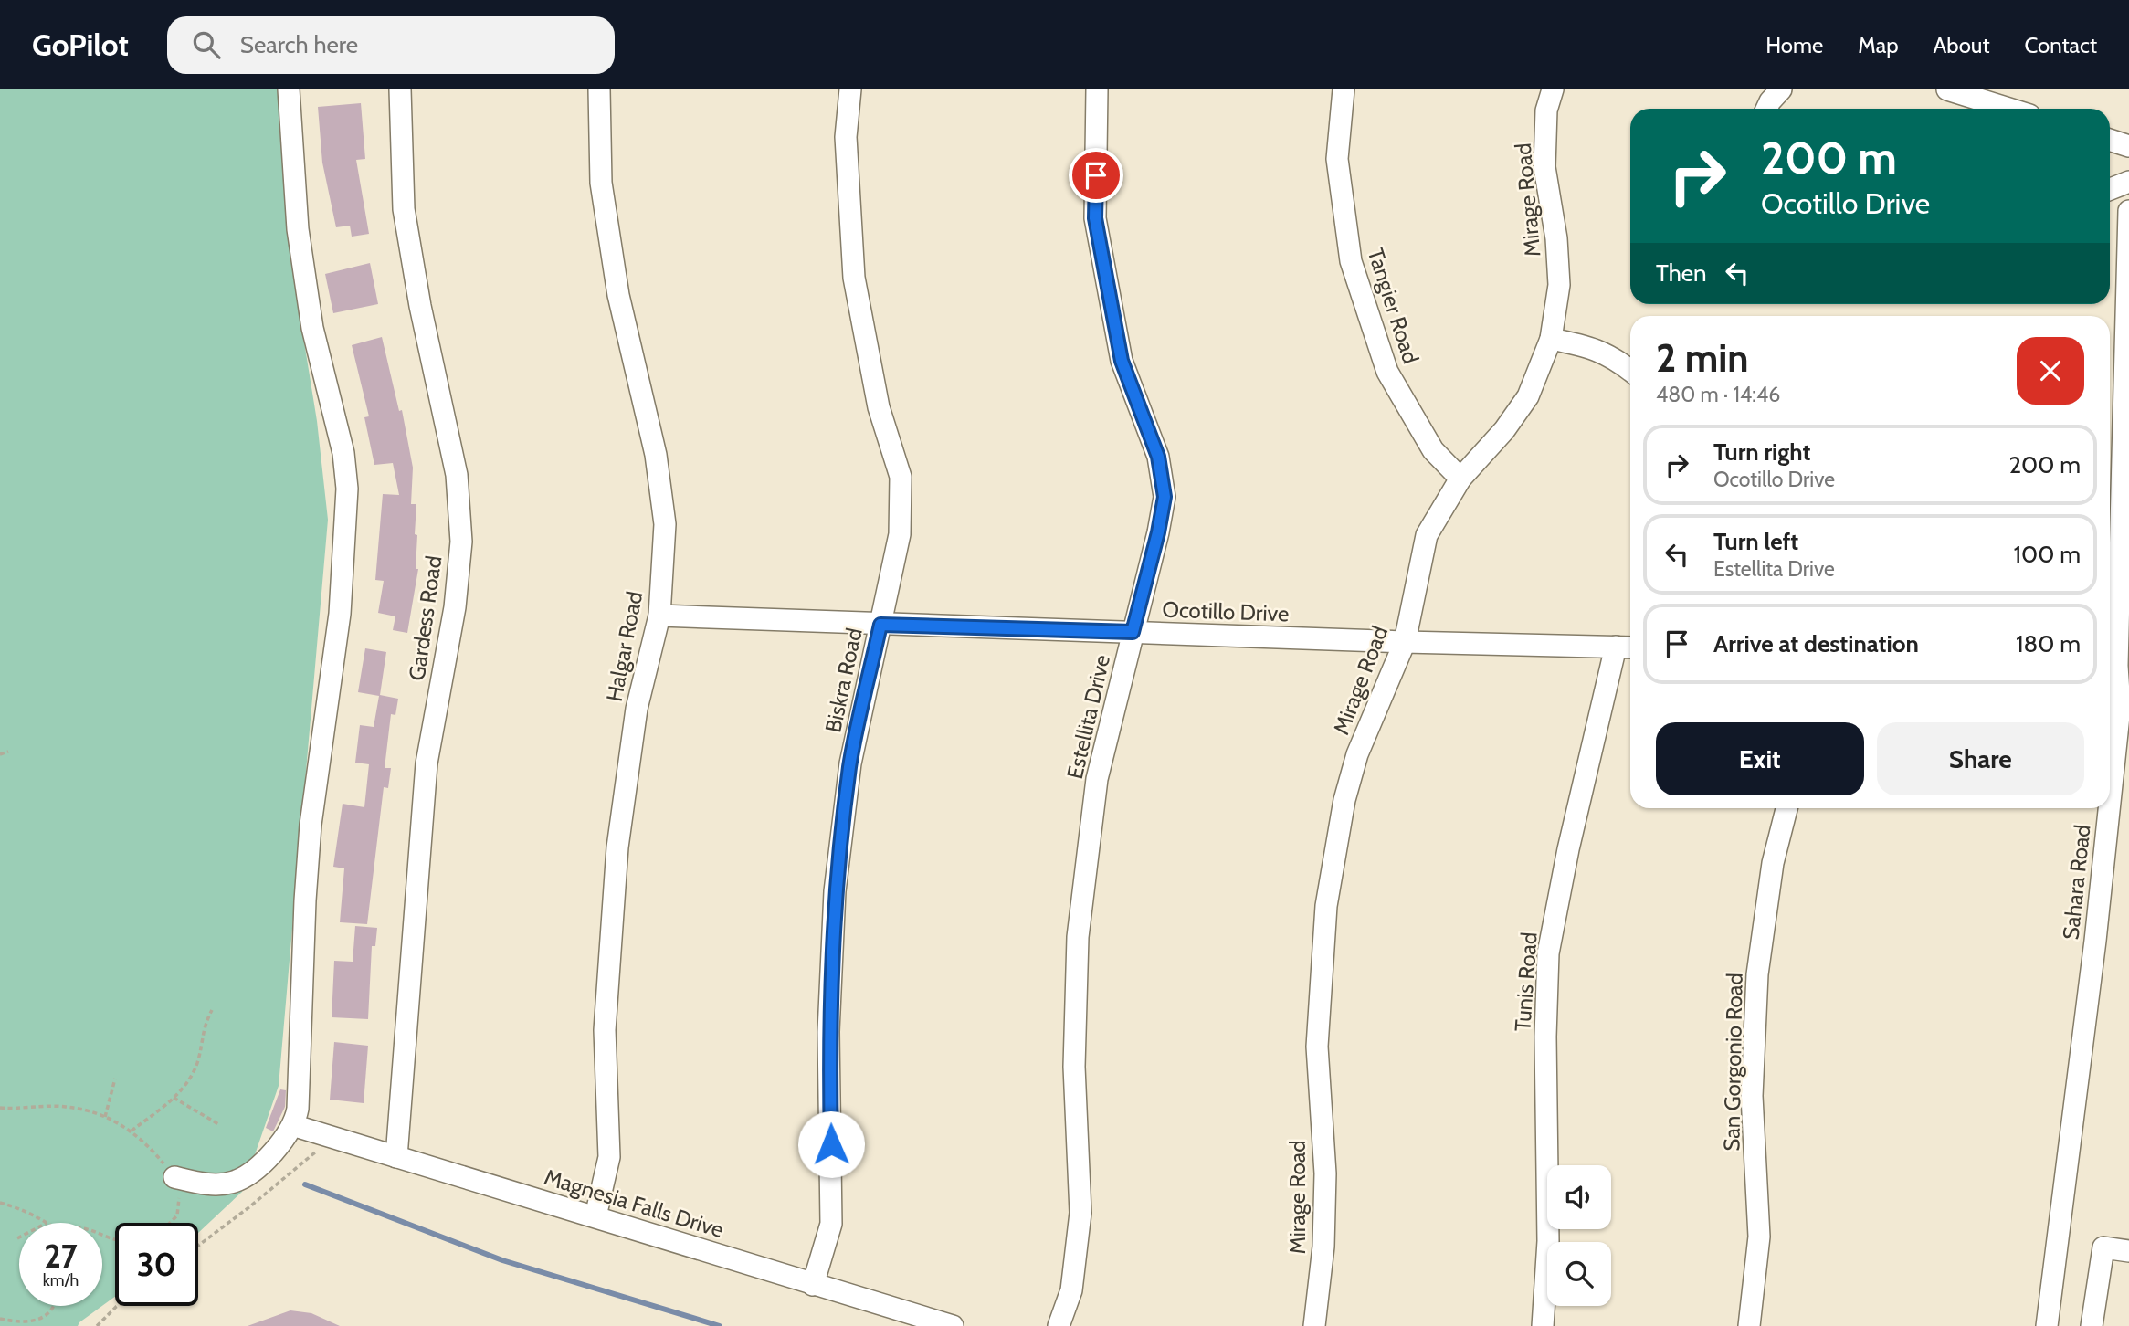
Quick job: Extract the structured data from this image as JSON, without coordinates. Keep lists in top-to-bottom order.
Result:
{
  "streets": {
    "street": [
      "Mirage Road",
      "Tangier Road",
      "Ocotillo Drive",
      "Gardess Road",
      "Halgar Road",
      "Biskra Road",
      "Estellita Drive",
      "Sahara Road",
      "Tunis Road",
      "San Gorgonio Road",
      "Magnesia Falls Drive"
    ]
  },
  "crossings": [
    ["Mirage Road", "Tangier Road"],
    ["Mirage Road", "Ocotillo Drive"],
    ["Ocotillo Drive", "Halgar Road"],
    ["Ocotillo Drive", "Biskra Road"],
    ["Ocotillo Drive", "Estellita Drive"],
    ["Ocotillo Drive", "Tunis Road"],
    ["Gardess Road", "Magnesia Falls Drive"],
    ["Halgar Road", "Magnesia Falls Drive"],
    ["Biskra Road", "Magnesia Falls Drive"]
  ],
  "page": {
    "header": "GoPilot",
    "search": "Search here",
    "nav": [
      "Home",
      "Map",
      "About",
      "Contact"
    ],
    "turn": ["200 m", "Ocotillo Drive"],
    "then": "Then",
    "heading": ["2 min", "480 m · 14:46"],
    "list": [
      {
        "name": "Turn right",
        "note": "Ocotillo Drive",
        "value": "200 m"
      },
      {
        "name": "Turn left",
        "note": "Estellita Drive",
        "value": "100 m"
      },
      {
        "name": "Arrive at destination",
        "value": "180 m"
      }
    ],
    "buttons": ["Exit", "Share"],
    "speed": "27 km/h",
    "limit": "30"
  }
}
